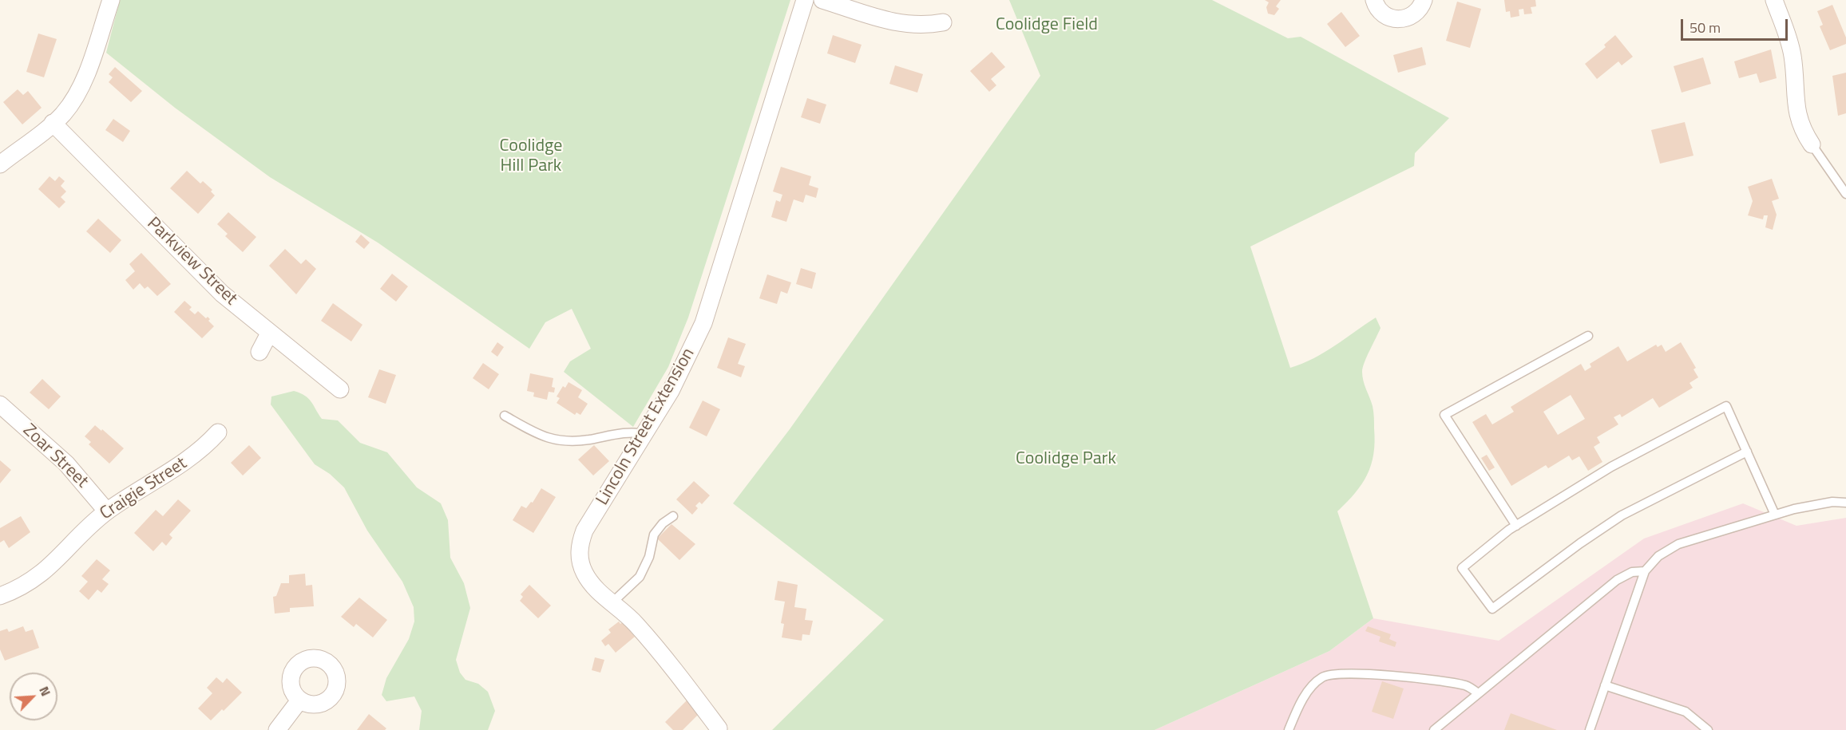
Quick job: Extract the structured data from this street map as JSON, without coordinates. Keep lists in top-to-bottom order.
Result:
{
  "streets": {
    "street": [
      "Parkview Street",
      "Lincoln Street Extension",
      "Zoar Street",
      "Craigie Street"
    ]
  },
  "crossings": [
    ["Zoar Street", "Craigie Street"]
  ],
  "parks": ["Coolidge Field", "Coolidge Hill Park", "Coolidge Park"],
  "scale_bar": "50 m",
  "north": "top right"
}
